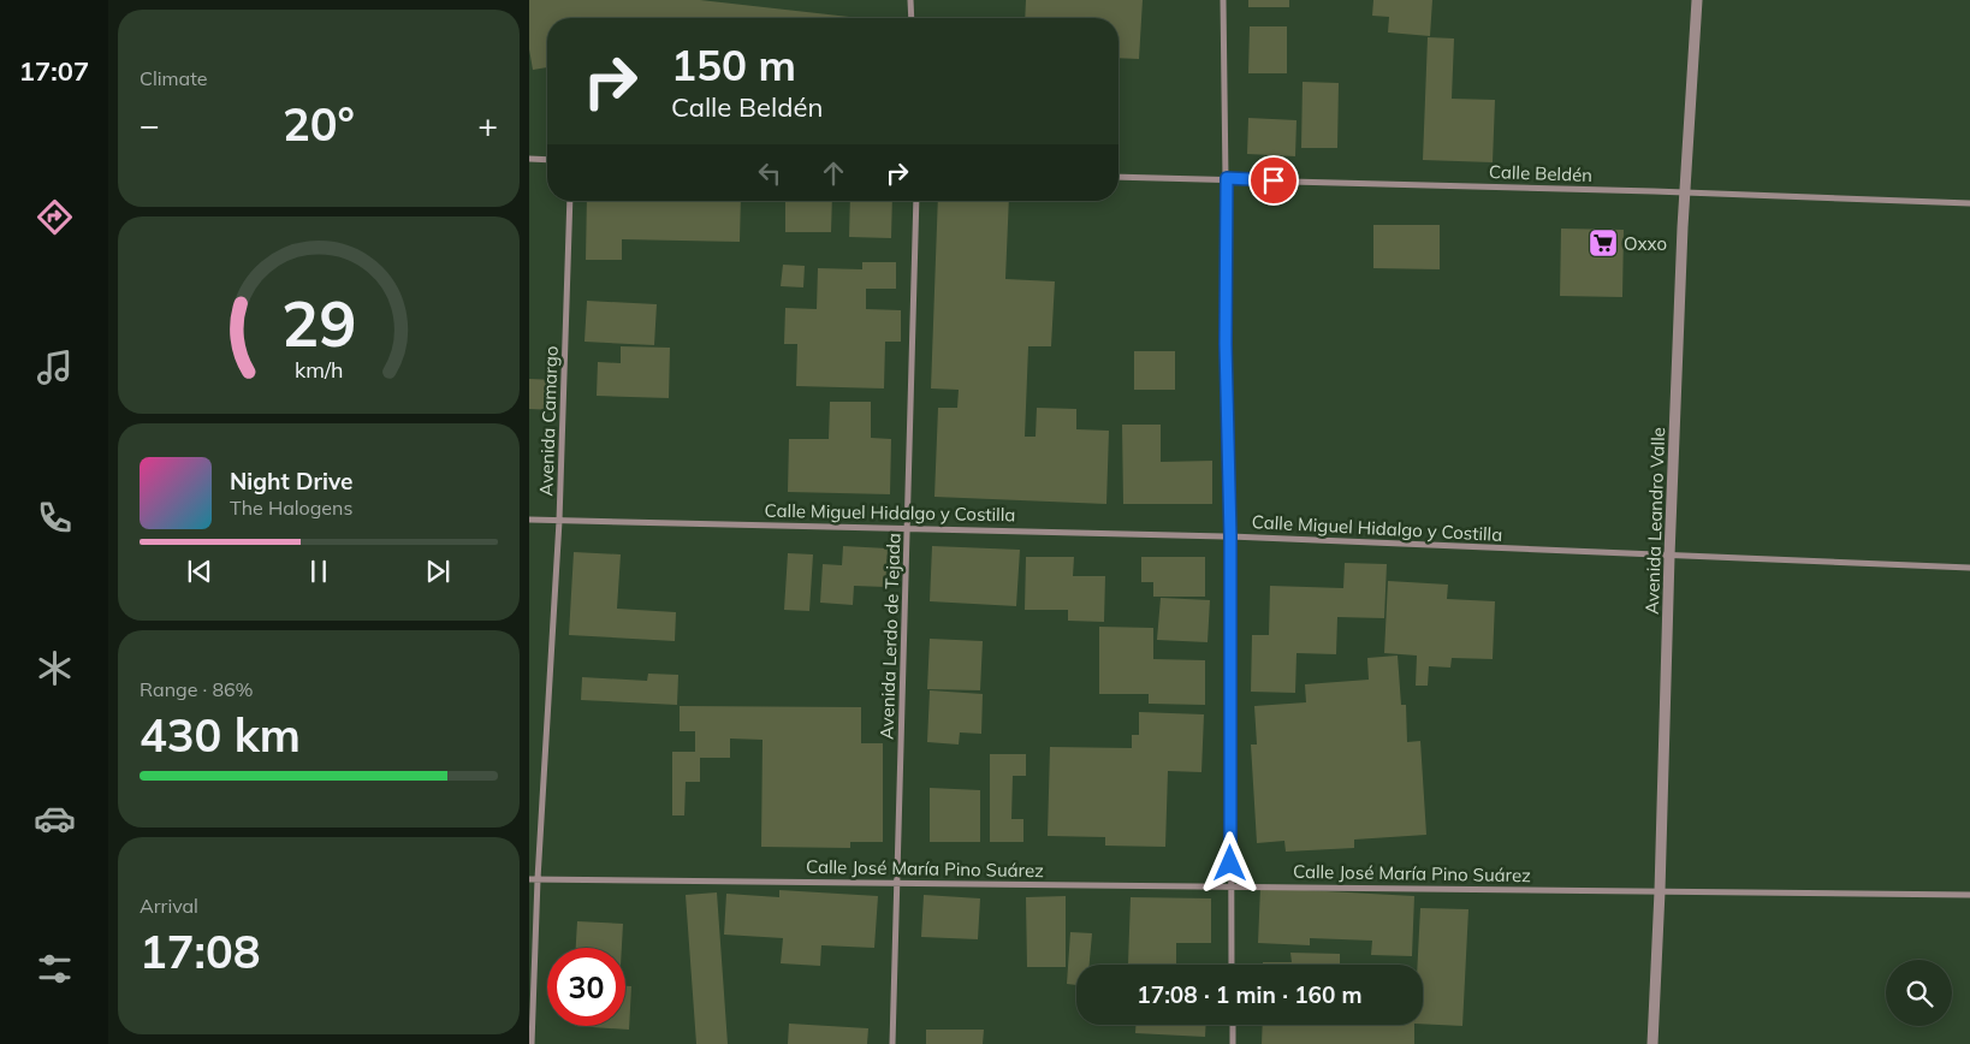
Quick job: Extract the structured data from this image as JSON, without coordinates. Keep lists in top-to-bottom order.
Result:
{
  "streets": {
    "street": [
      "Calle Beldén",
      "Avenida Camargo",
      "Calle Miguel Hidalgo y Costilla",
      "Avenida Leandro Valle",
      "Avenida Lerdo de Tejada",
      "Calle José María Pino Suárez"
    ]
  },
  "crossings": [
    ["Calle Beldén", "Avenida Leandro Valle"],
    ["Avenida Camargo", "Calle Miguel Hidalgo y Costilla"],
    ["Avenida Camargo", "Calle José María Pino Suárez"],
    ["Calle Miguel Hidalgo y Costilla", "Avenida Leandro Valle"],
    ["Calle Miguel Hidalgo y Costilla", "Avenida Lerdo de Tejada"],
    ["Avenida Leandro Valle", "Calle José María Pino Suárez"],
    ["Avenida Lerdo de Tejada", "Calle José María Pino Suárez"]
  ],
  "places": {
    "supermarket": ["Oxxo"]
  },
  "page": {
    "tabs": "17:07",
    "tile": [
      "Climate",
      ["Range · 86%", "430 km"],
      ["Arrival", "17:08"]
    ],
    "turn": ["150 m", "Calle Beldén"],
    "heat": ["−", "20°", "+"],
    "song": ["Night Drive", "The Halogens"],
    "limit": "30",
    "trip": "17:08 · 1 min · 160 m",
    "gauge": ["29", "km/h"]
  }
}
